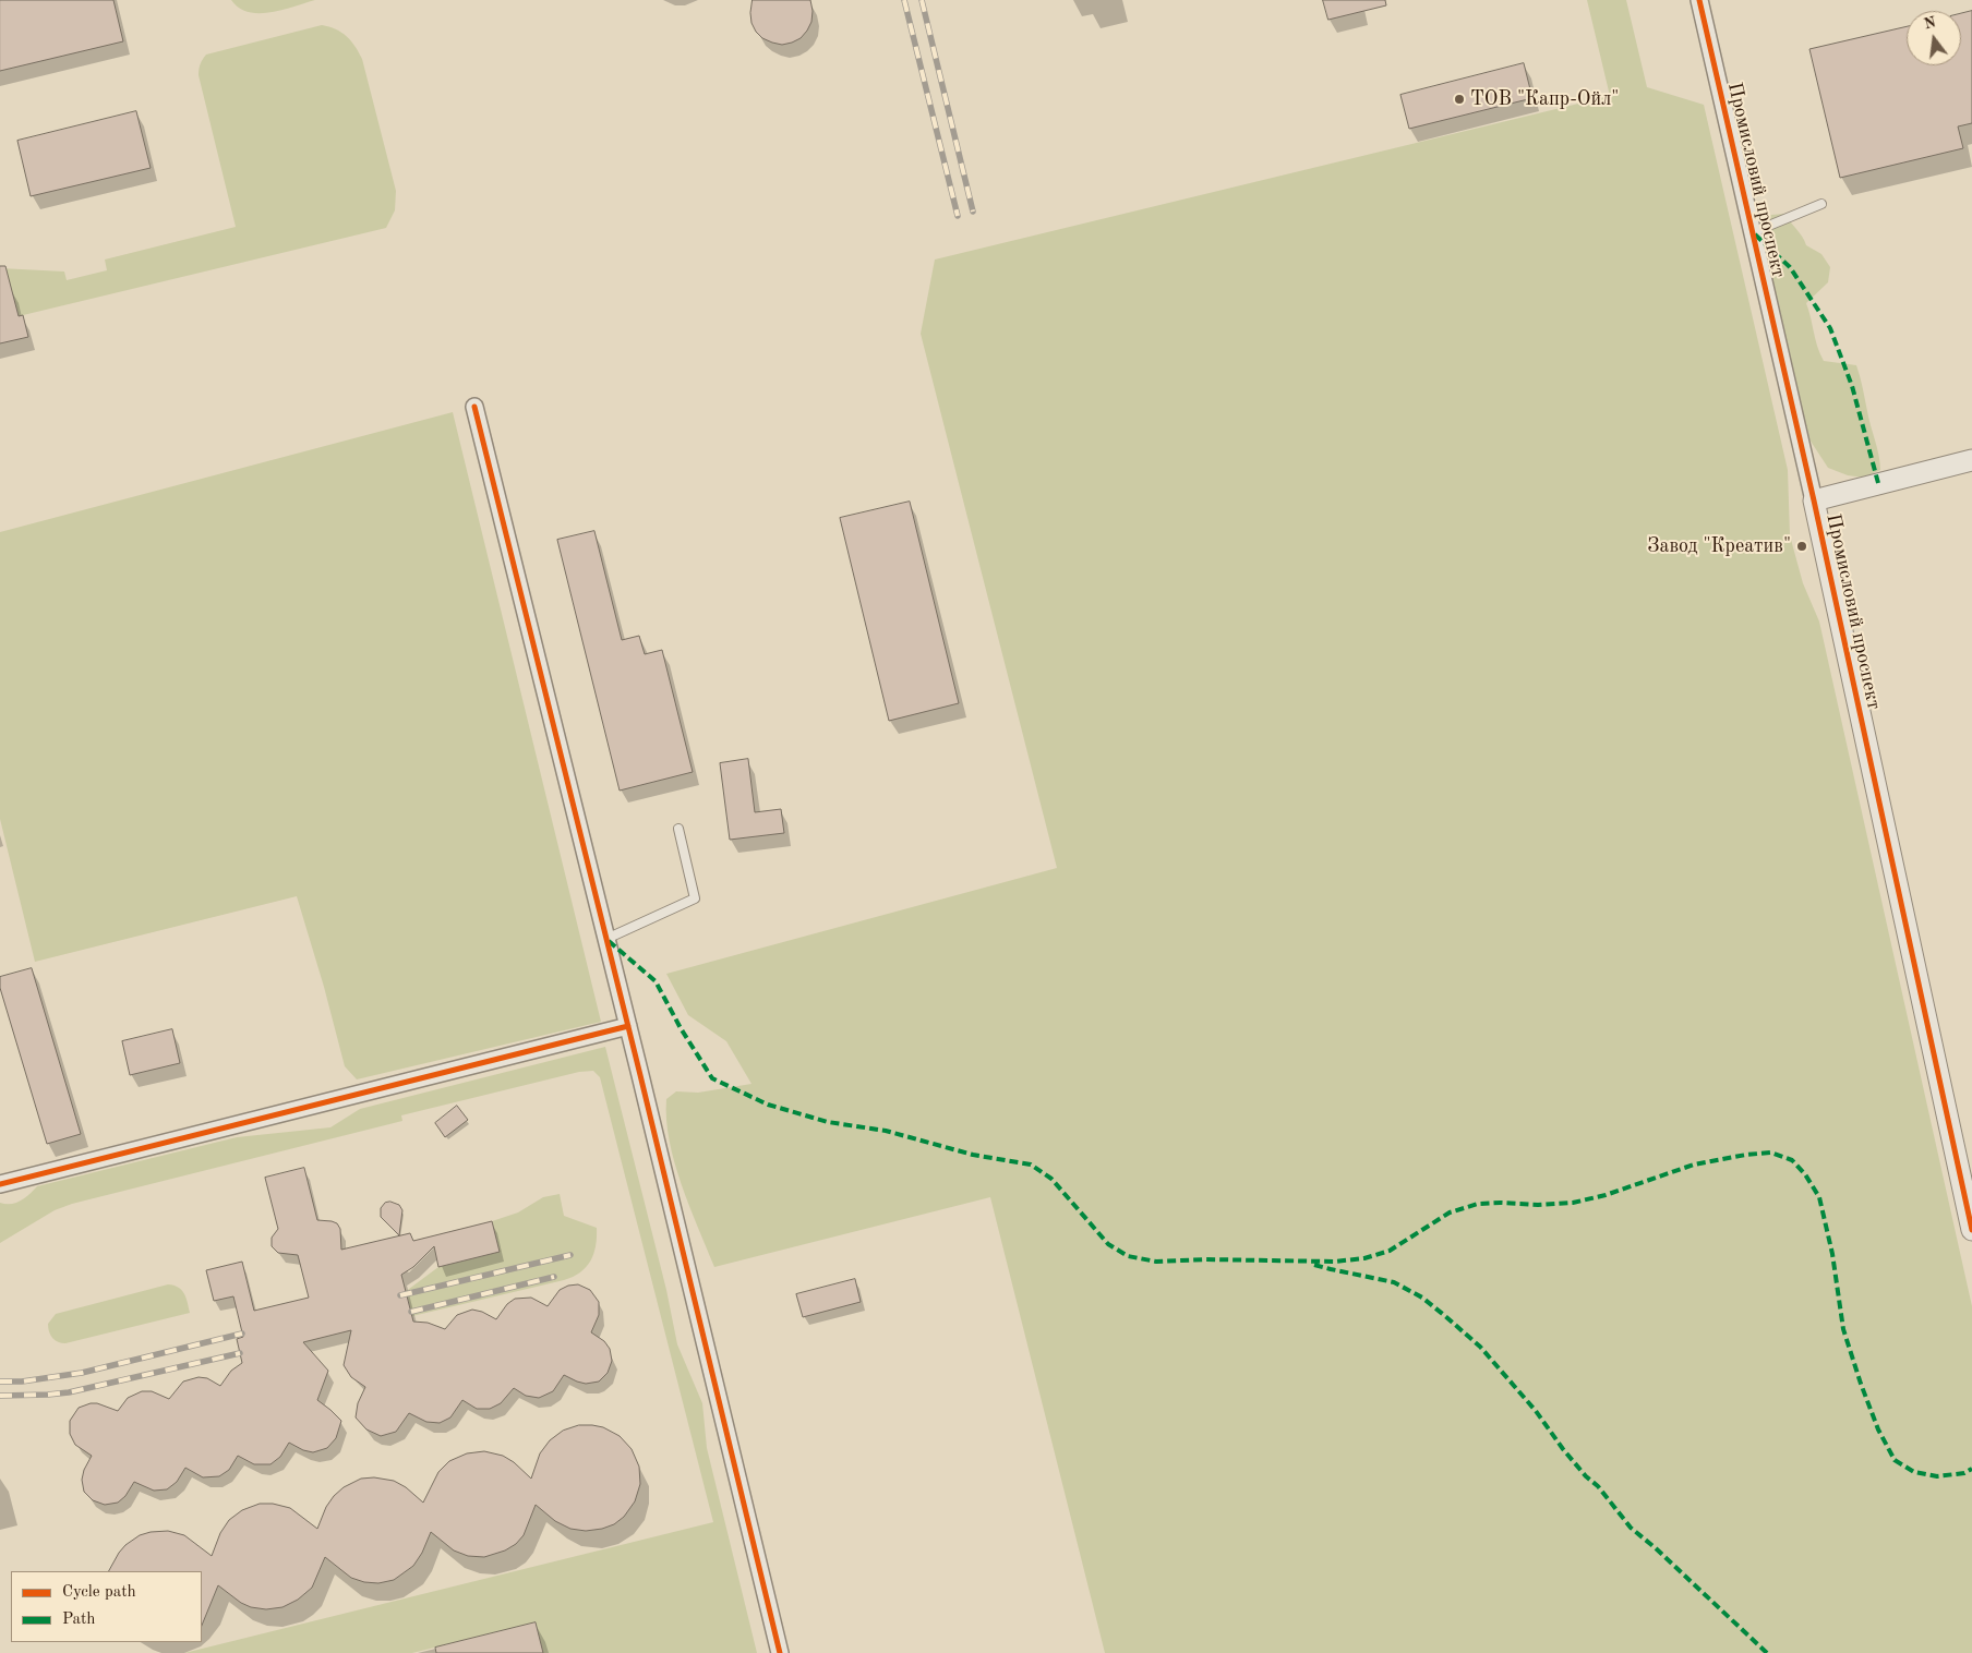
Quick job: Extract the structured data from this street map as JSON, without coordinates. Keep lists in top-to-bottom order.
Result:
{
  "streets": {
    "street": ["Промисловий проспект"]
  },
  "places": ["ТОВ \"Капр-Ойл\"", "Завод \"Креатив\""],
  "legend": ["Cycle path", "Path"],
  "north": "top"
}
